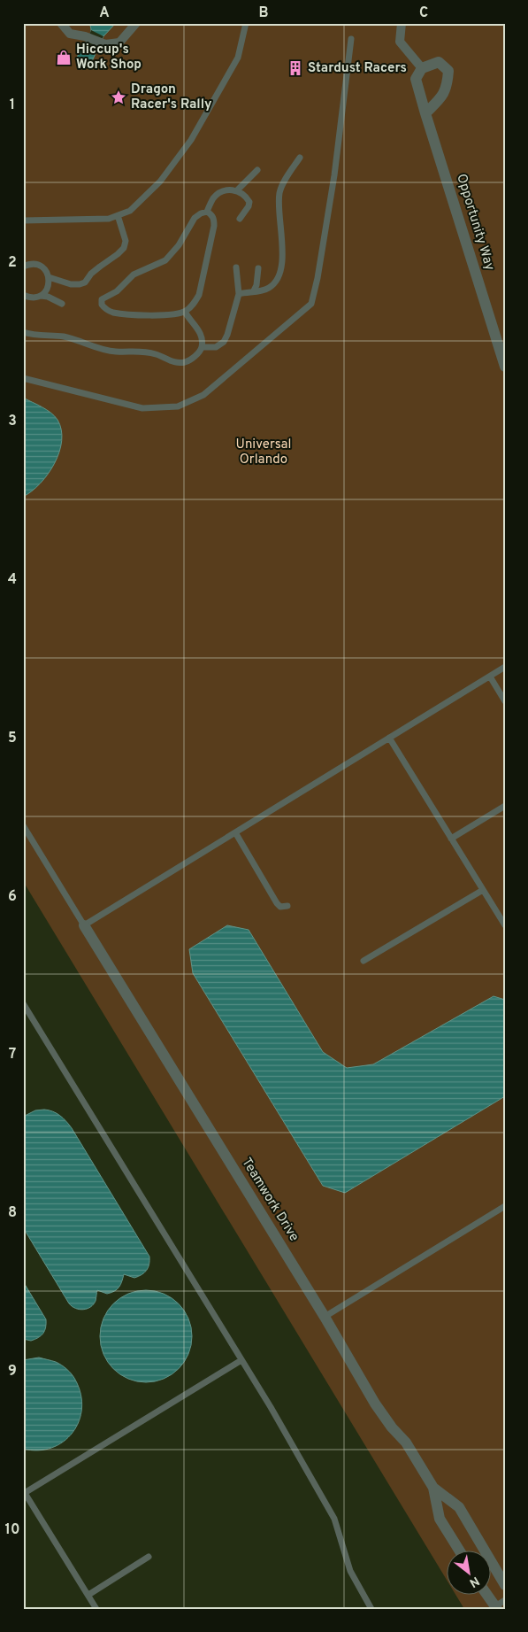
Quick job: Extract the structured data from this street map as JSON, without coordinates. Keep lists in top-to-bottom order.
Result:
{
  "streets": {
    "street": ["Opportunity Way", "Teamwork Drive"]
  },
  "parks": ["Universal Orlando"],
  "places": {
    "shop": ["Hiccup's Work Shop"],
    "building": ["Stardust Racers"],
    "place": ["Dragon Racer's Rally"]
  },
  "north": "bottom right",
  "grid": {
    "columns": ["A", "B", "C"],
    "rows": [
      "1",
      "2",
      "3",
      "4",
      "5",
      "6",
      "7",
      "8",
      "9",
      "10"
    ]
  }
}
